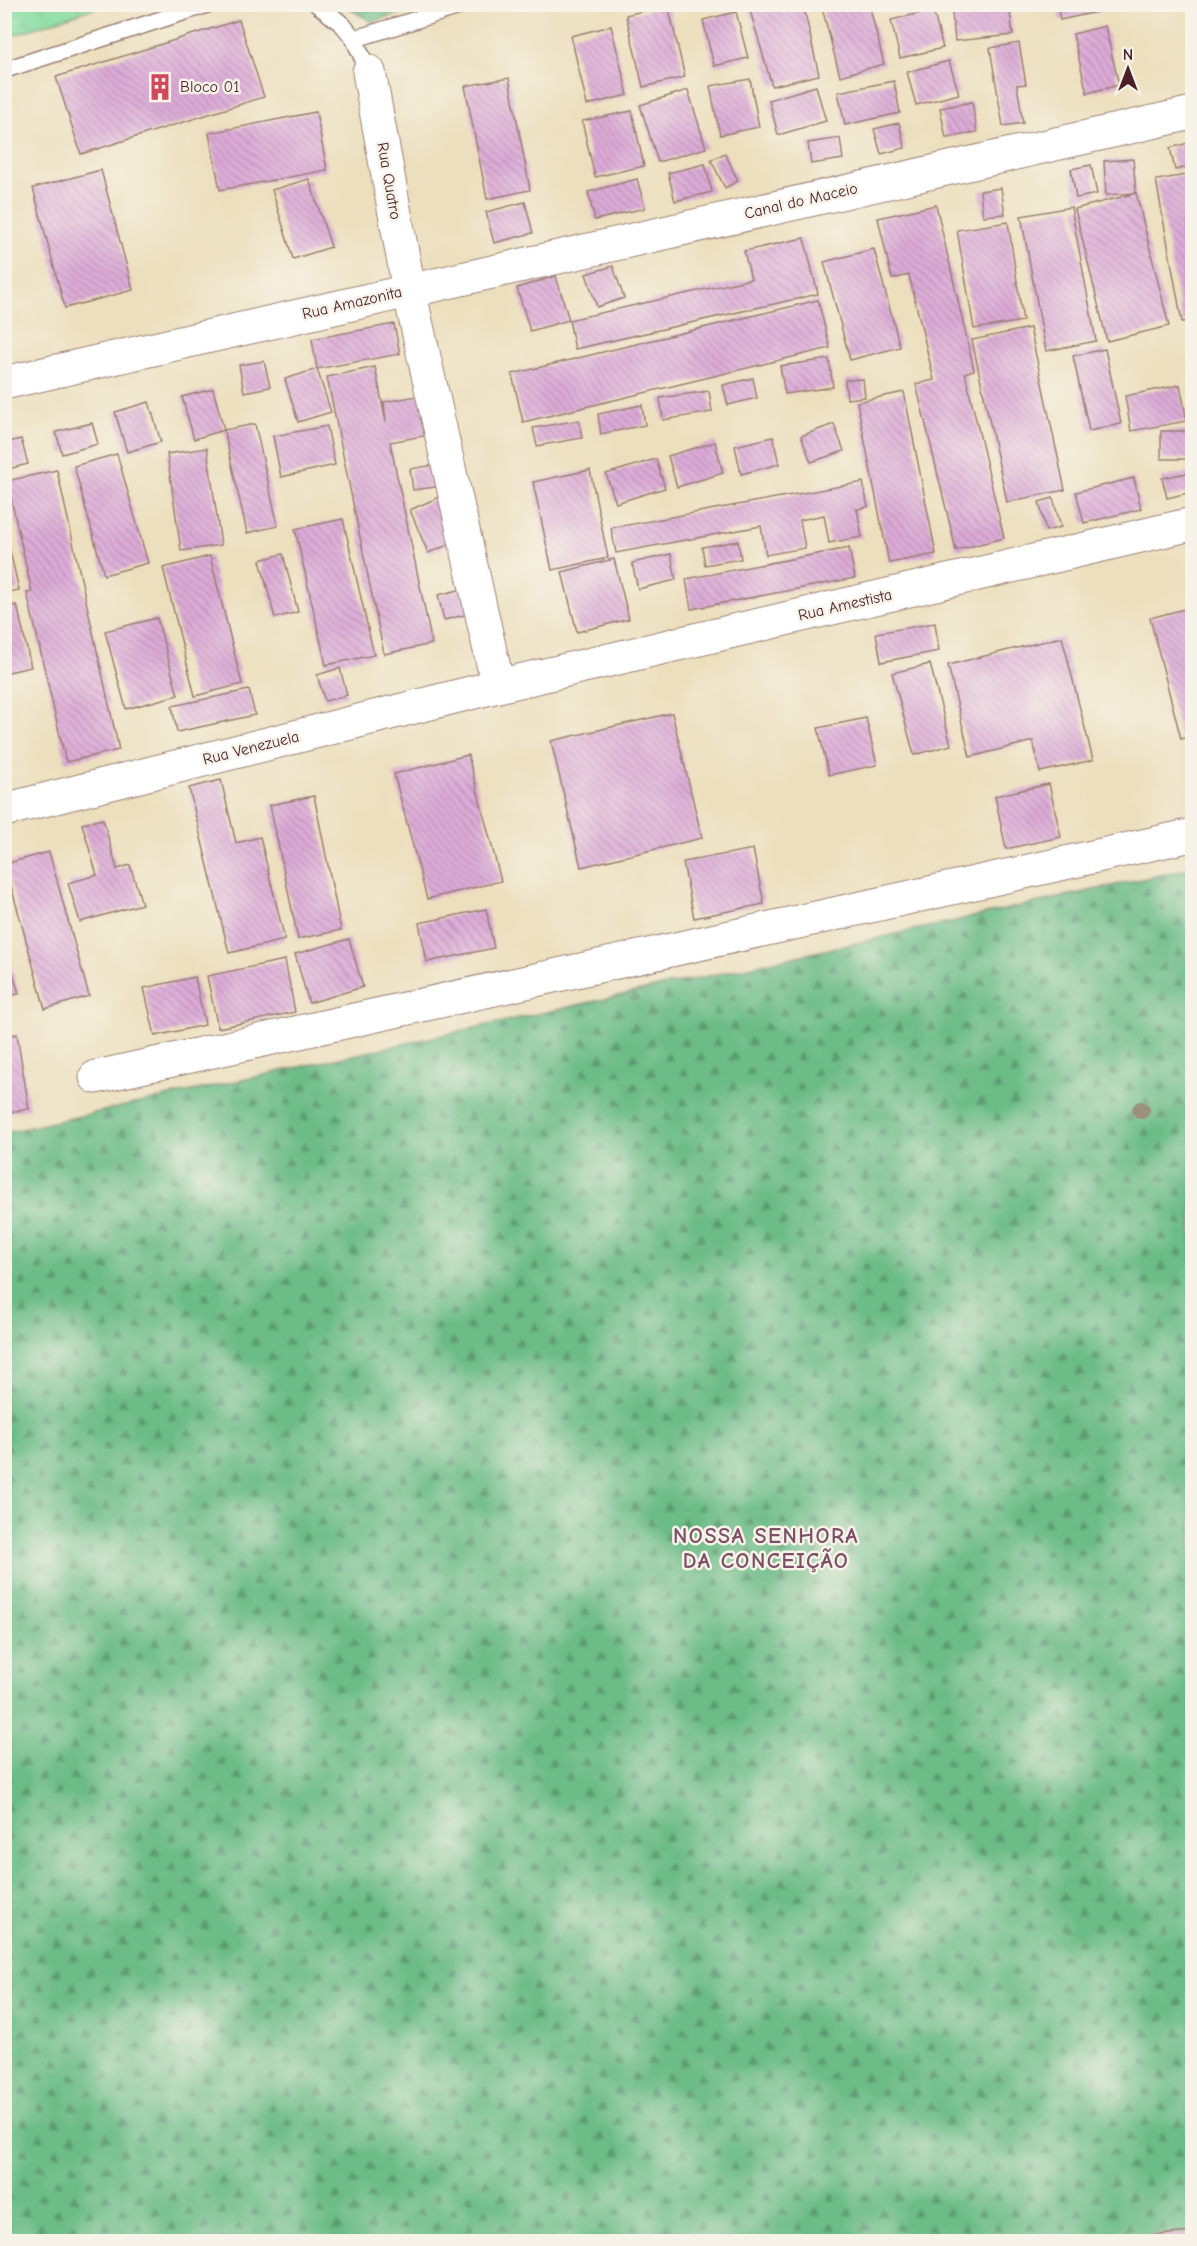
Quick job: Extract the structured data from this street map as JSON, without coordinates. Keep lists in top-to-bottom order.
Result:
{
  "streets": {
    "street": [
      "Rua Quatro",
      "Canal do Maceio",
      "Rua Amazonita",
      "Rua Amestista",
      "Rua Venezuela"
    ]
  },
  "crossings": [
    ["Rua Quatro", "Canal do Maceio"],
    ["Rua Quatro", "Rua Amazonita"],
    ["Canal do Maceio", "Rua Amazonita"],
    ["Rua Amazonita", "Rua Amestista"],
    ["Rua Amazonita", "Rua Venezuela"],
    ["Rua Amestista", "Rua Venezuela"]
  ],
  "districts": ["NOSSA SENHORA DA CONCEIÇÃO"],
  "places": {
    "building": ["Bloco 01"]
  },
  "north": "top"
}
